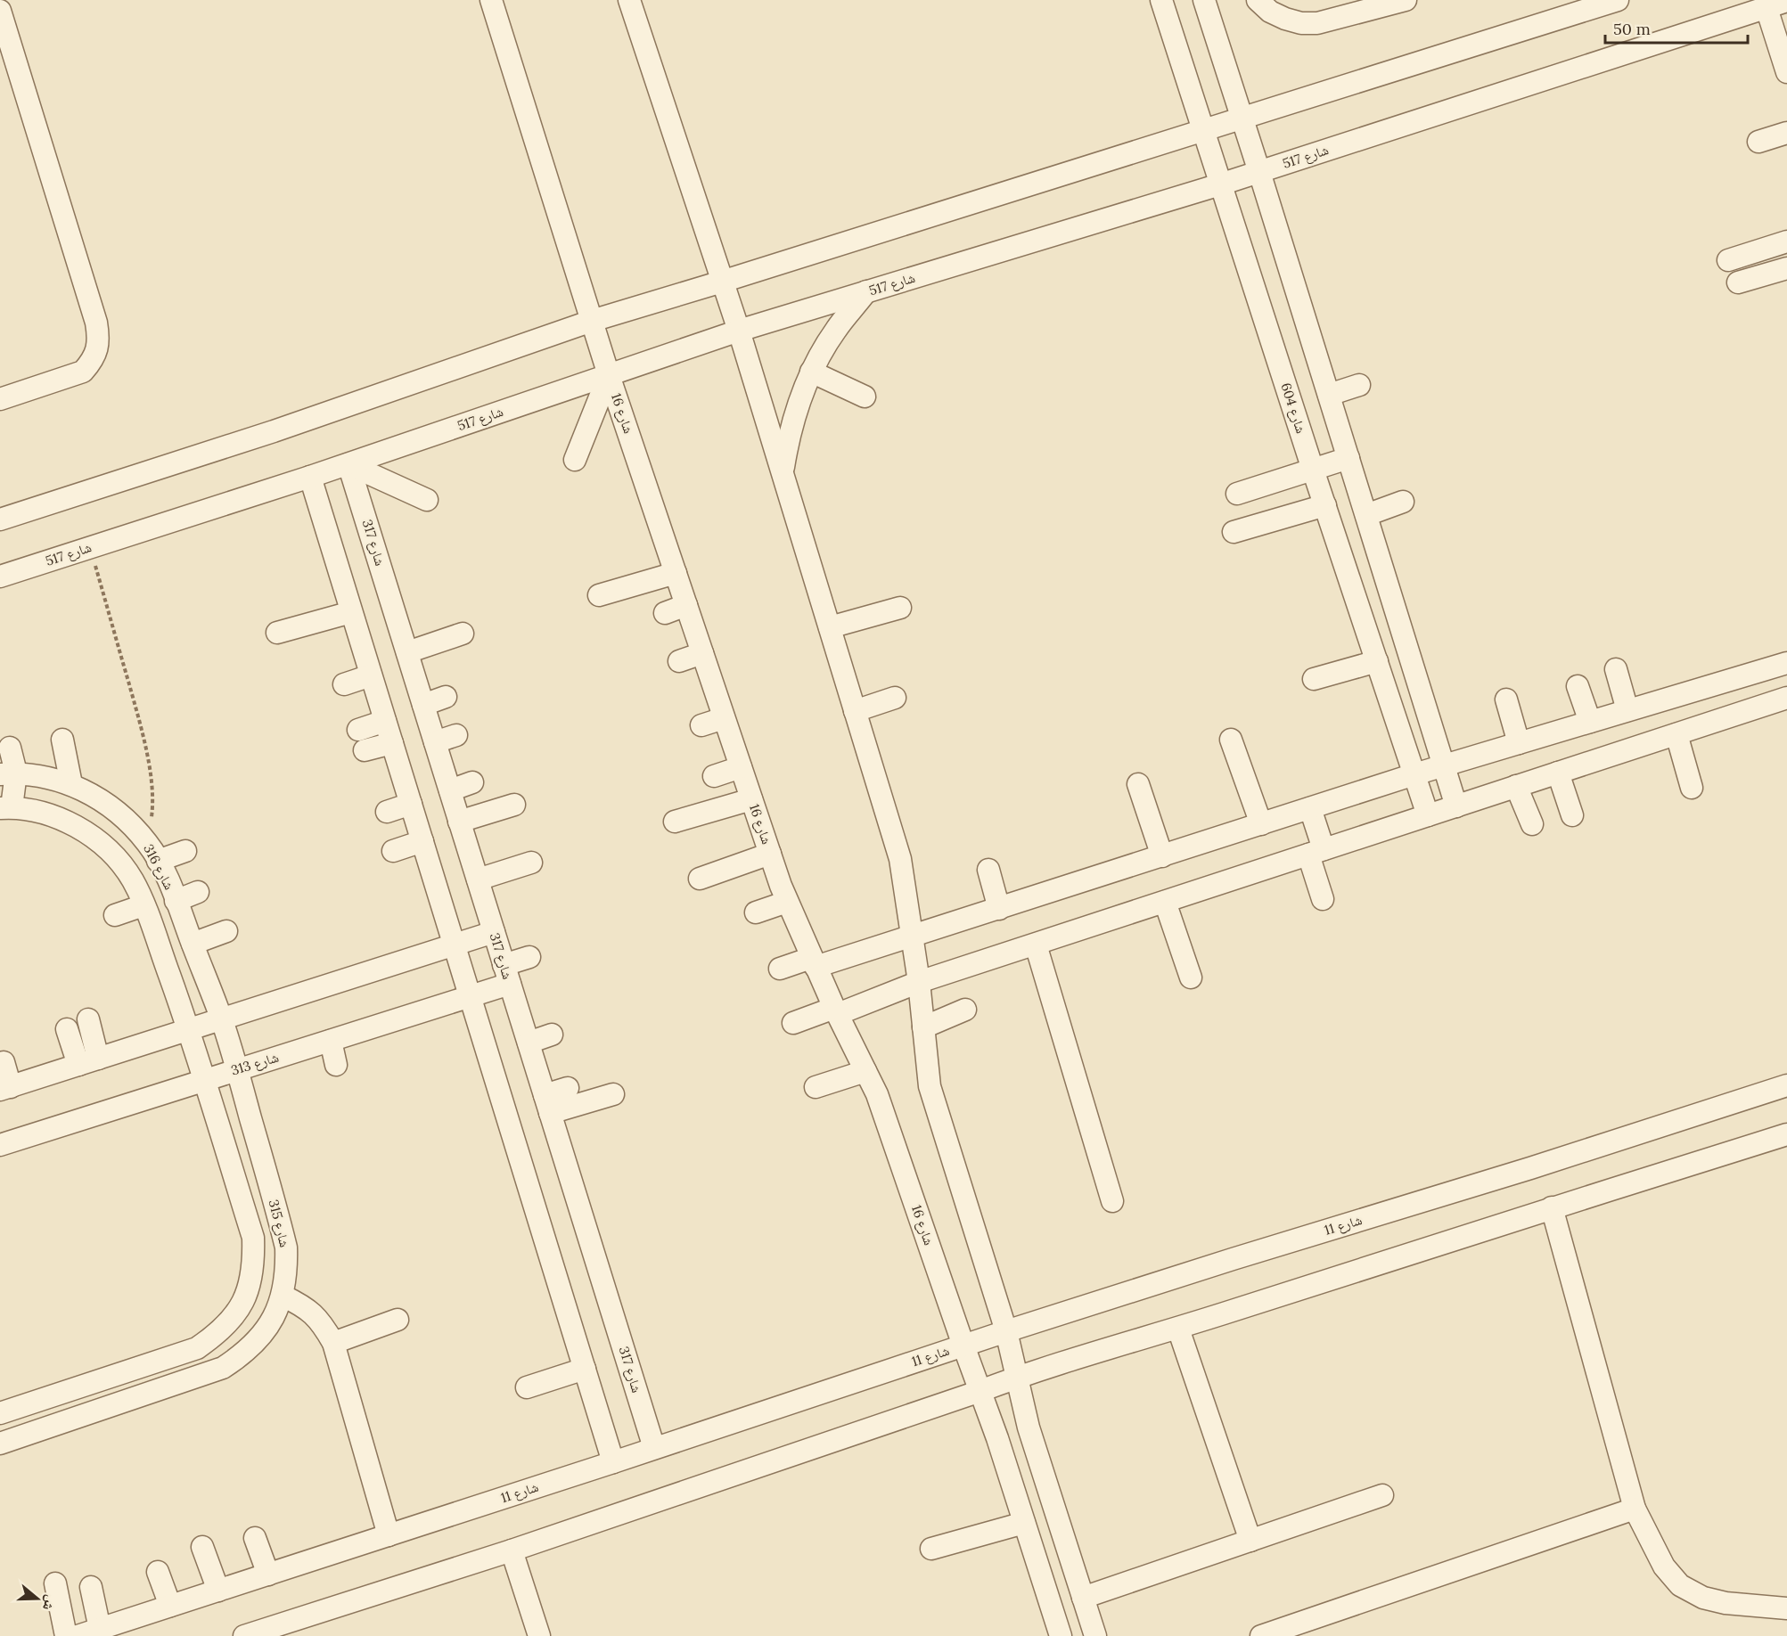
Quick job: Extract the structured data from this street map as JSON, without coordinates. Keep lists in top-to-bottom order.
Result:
{
  "streets": {
    "street": [
      "شارع 517",
      "شارع 604",
      "شارع 16",
      "شارع 317",
      "شارع 316",
      "شارع 313",
      "شارع 315",
      "شارع 11"
    ]
  },
  "crossings": [
    ["شارع 517", "شارع 604"],
    ["شارع 517", "شارع 16"],
    ["شارع 517", "شارع 317"],
    ["شارع 16", "شارع 11"],
    ["شارع 317", "شارع 313"],
    ["شارع 317", "شارع 11"],
    ["شارع 316", "شارع 315"],
    ["شارع 313", "شارع 315"]
  ],
  "scale_bar": "50 m",
  "north": "right"
}
